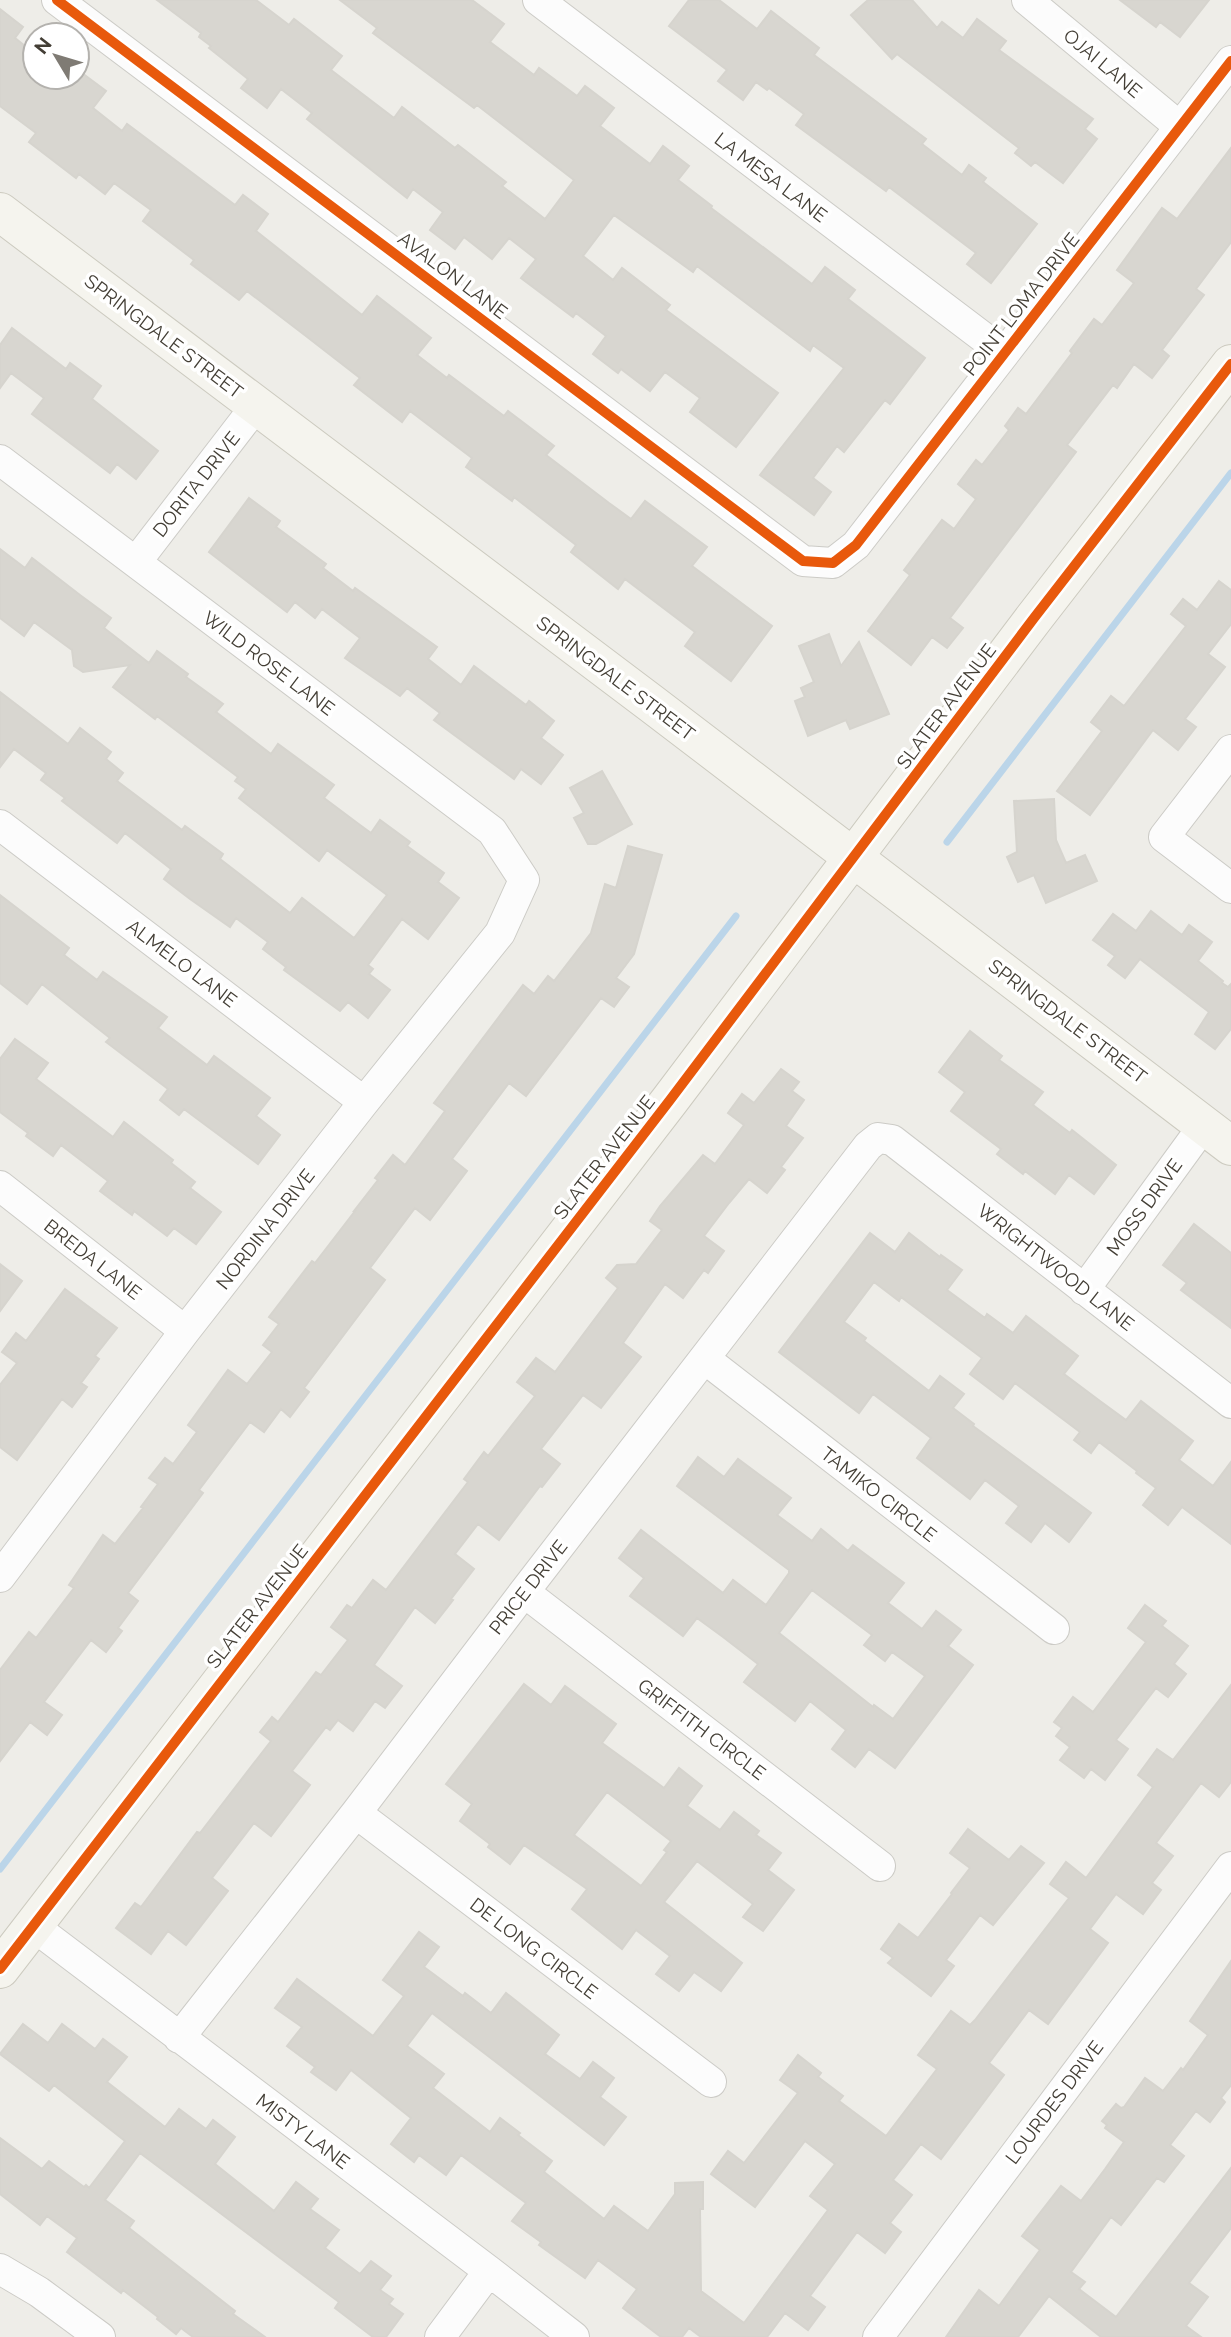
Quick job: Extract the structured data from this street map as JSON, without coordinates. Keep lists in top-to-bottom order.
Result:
{
  "streets": {
    "street": [
      "OJAI LANE",
      "LA MESA LANE",
      "AVALON LANE",
      "POINT LOMA DRIVE",
      "SPRINGDALE STREET",
      "DORITA DRIVE",
      "WILD ROSE LANE",
      "SLATER AVENUE",
      "ALMELO LANE",
      "MOSS DRIVE",
      "NORDINA DRIVE",
      "BREDA LANE",
      "WRIGHTWOOD LANE",
      "TAMIKO CIRCLE",
      "PRICE DRIVE",
      "GRIFFITH CIRCLE",
      "DE LONG CIRCLE",
      "LOURDES DRIVE",
      "MISTY LANE"
    ]
  },
  "crossings": [
    ["OJAI LANE", "POINT LOMA DRIVE"],
    ["LA MESA LANE", "POINT LOMA DRIVE"],
    ["AVALON LANE", "POINT LOMA DRIVE"],
    ["SPRINGDALE STREET", "DORITA DRIVE"],
    ["SPRINGDALE STREET", "SLATER AVENUE"],
    ["SPRINGDALE STREET", "MOSS DRIVE"],
    ["DORITA DRIVE", "WILD ROSE LANE"],
    ["WILD ROSE LANE", "NORDINA DRIVE"],
    ["SLATER AVENUE", "MISTY LANE"],
    ["ALMELO LANE", "NORDINA DRIVE"],
    ["MOSS DRIVE", "WRIGHTWOOD LANE"],
    ["NORDINA DRIVE", "BREDA LANE"],
    ["WRIGHTWOOD LANE", "PRICE DRIVE"],
    ["TAMIKO CIRCLE", "PRICE DRIVE"],
    ["PRICE DRIVE", "GRIFFITH CIRCLE"],
    ["PRICE DRIVE", "DE LONG CIRCLE"],
    ["PRICE DRIVE", "MISTY LANE"]
  ],
  "north": "top left"
}
